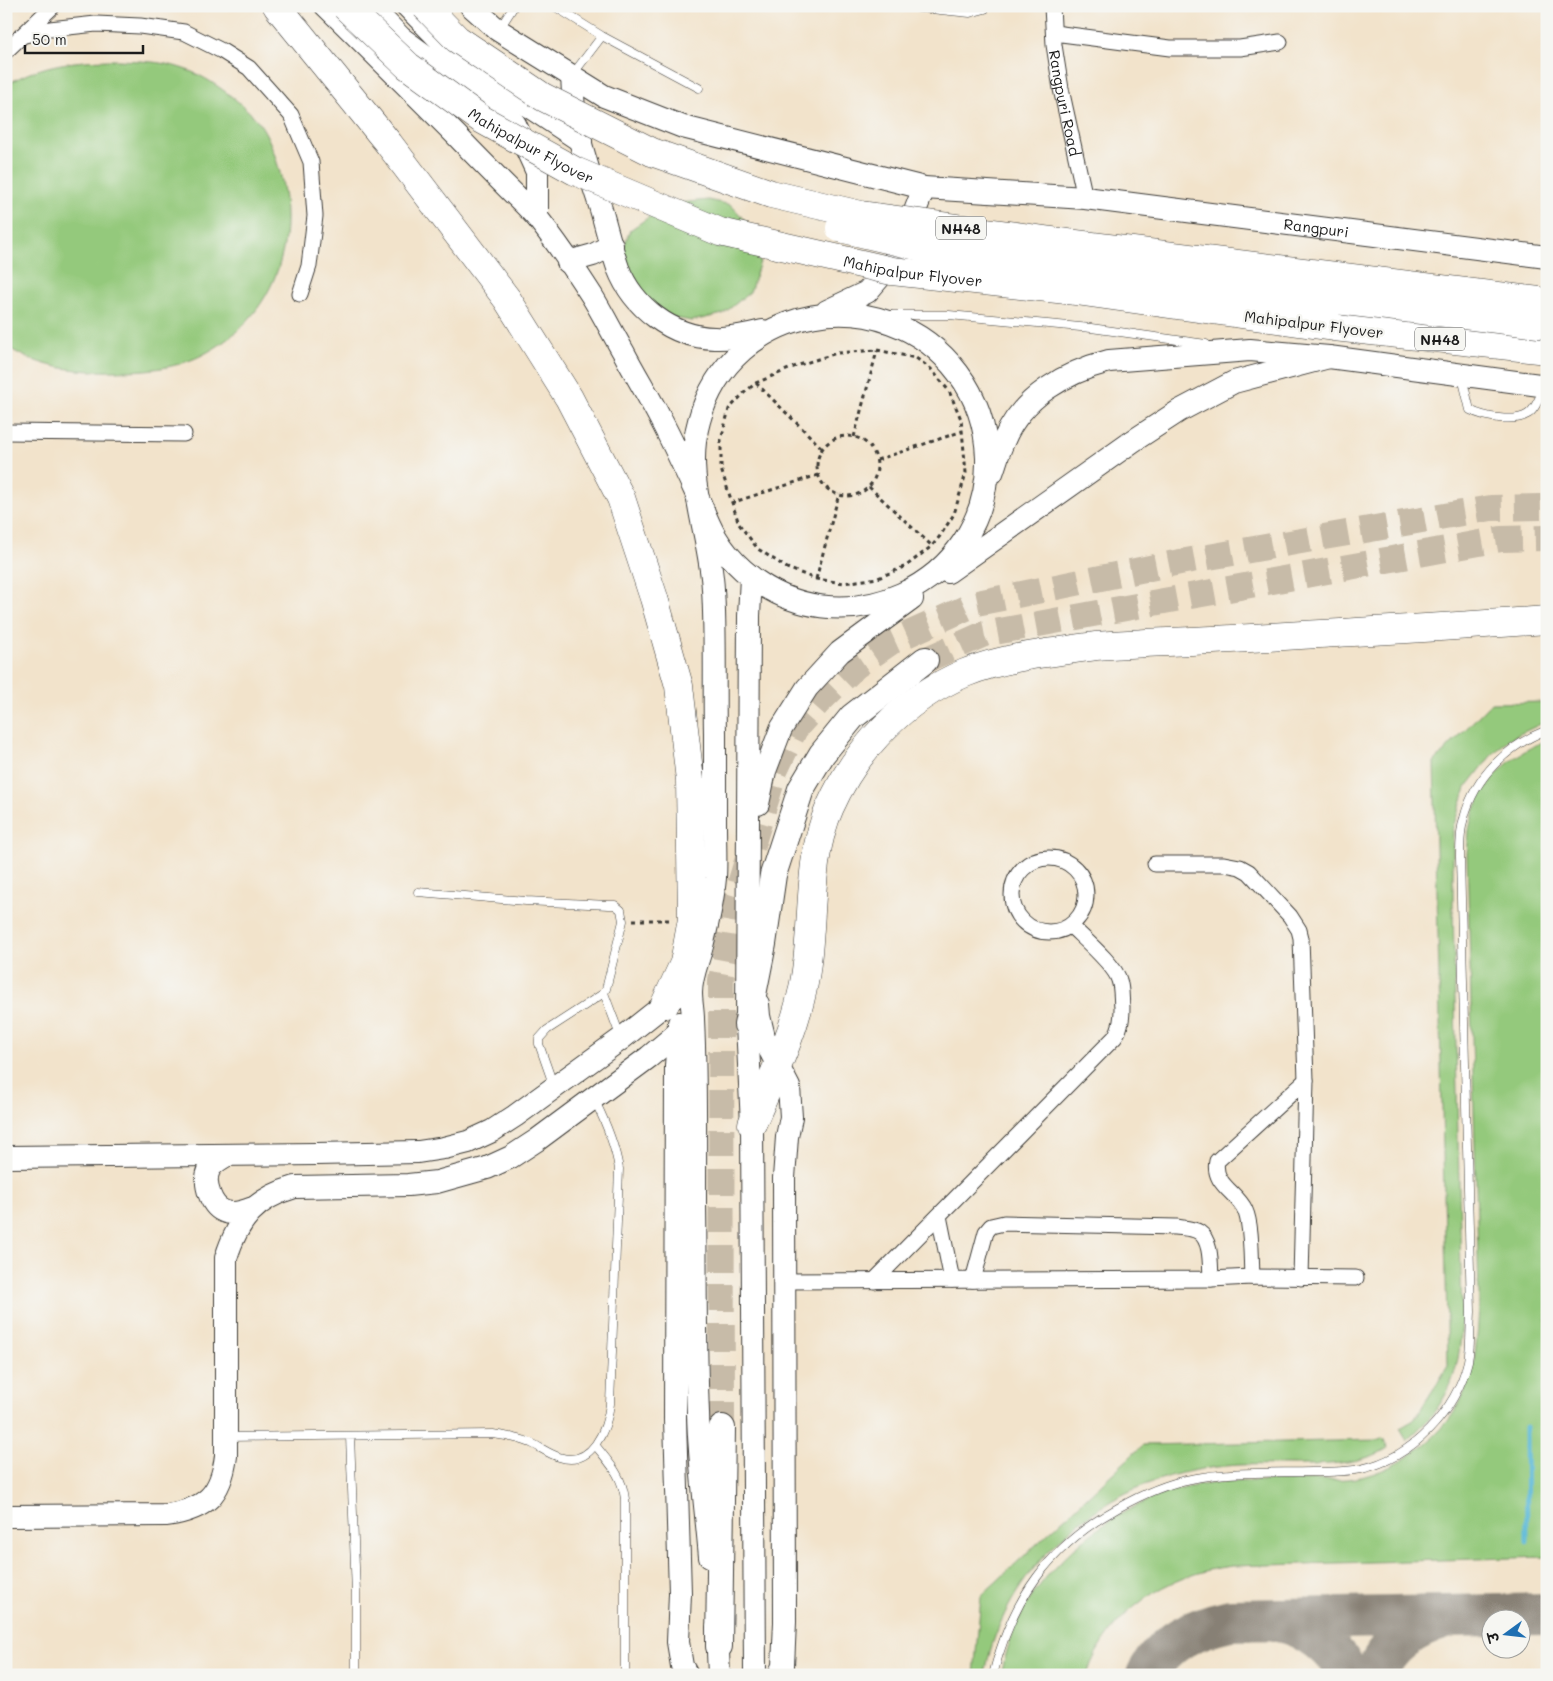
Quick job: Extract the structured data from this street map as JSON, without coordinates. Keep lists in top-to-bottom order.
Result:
{
  "streets": {
    "highway": ["Mahipalpur Flyover", "NH48"],
    "main road": ["Rangpuri"],
    "street": ["Rangpuri Road"]
  },
  "crossings": [
    ["Rangpuri Road", "Rangpuri"]
  ],
  "scale_bar": "50 m",
  "north": "left"
}
